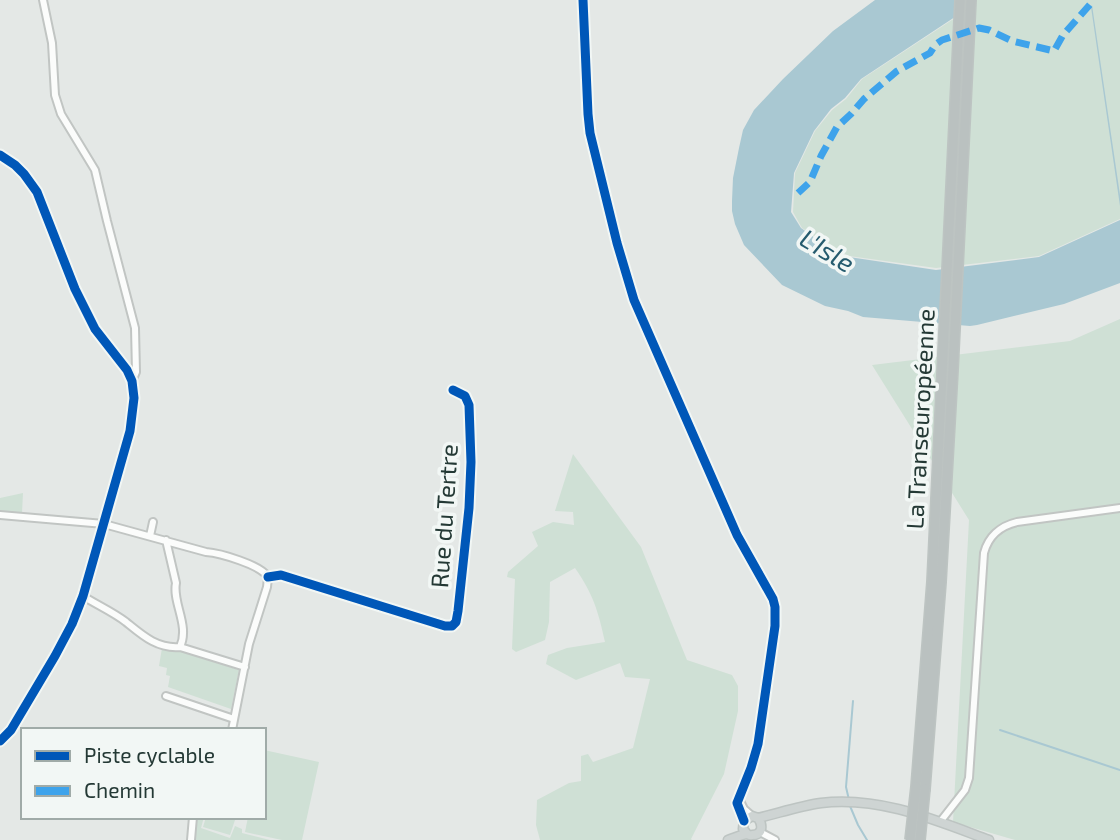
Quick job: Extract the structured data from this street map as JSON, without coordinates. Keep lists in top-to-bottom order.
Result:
{
  "streets": {
    "highway": ["La Transeuropéenne"],
    "street": ["Rue du Tertre"]
  },
  "water": ["L'Isle"],
  "legend": ["Piste cyclable", "Chemin"]
}
